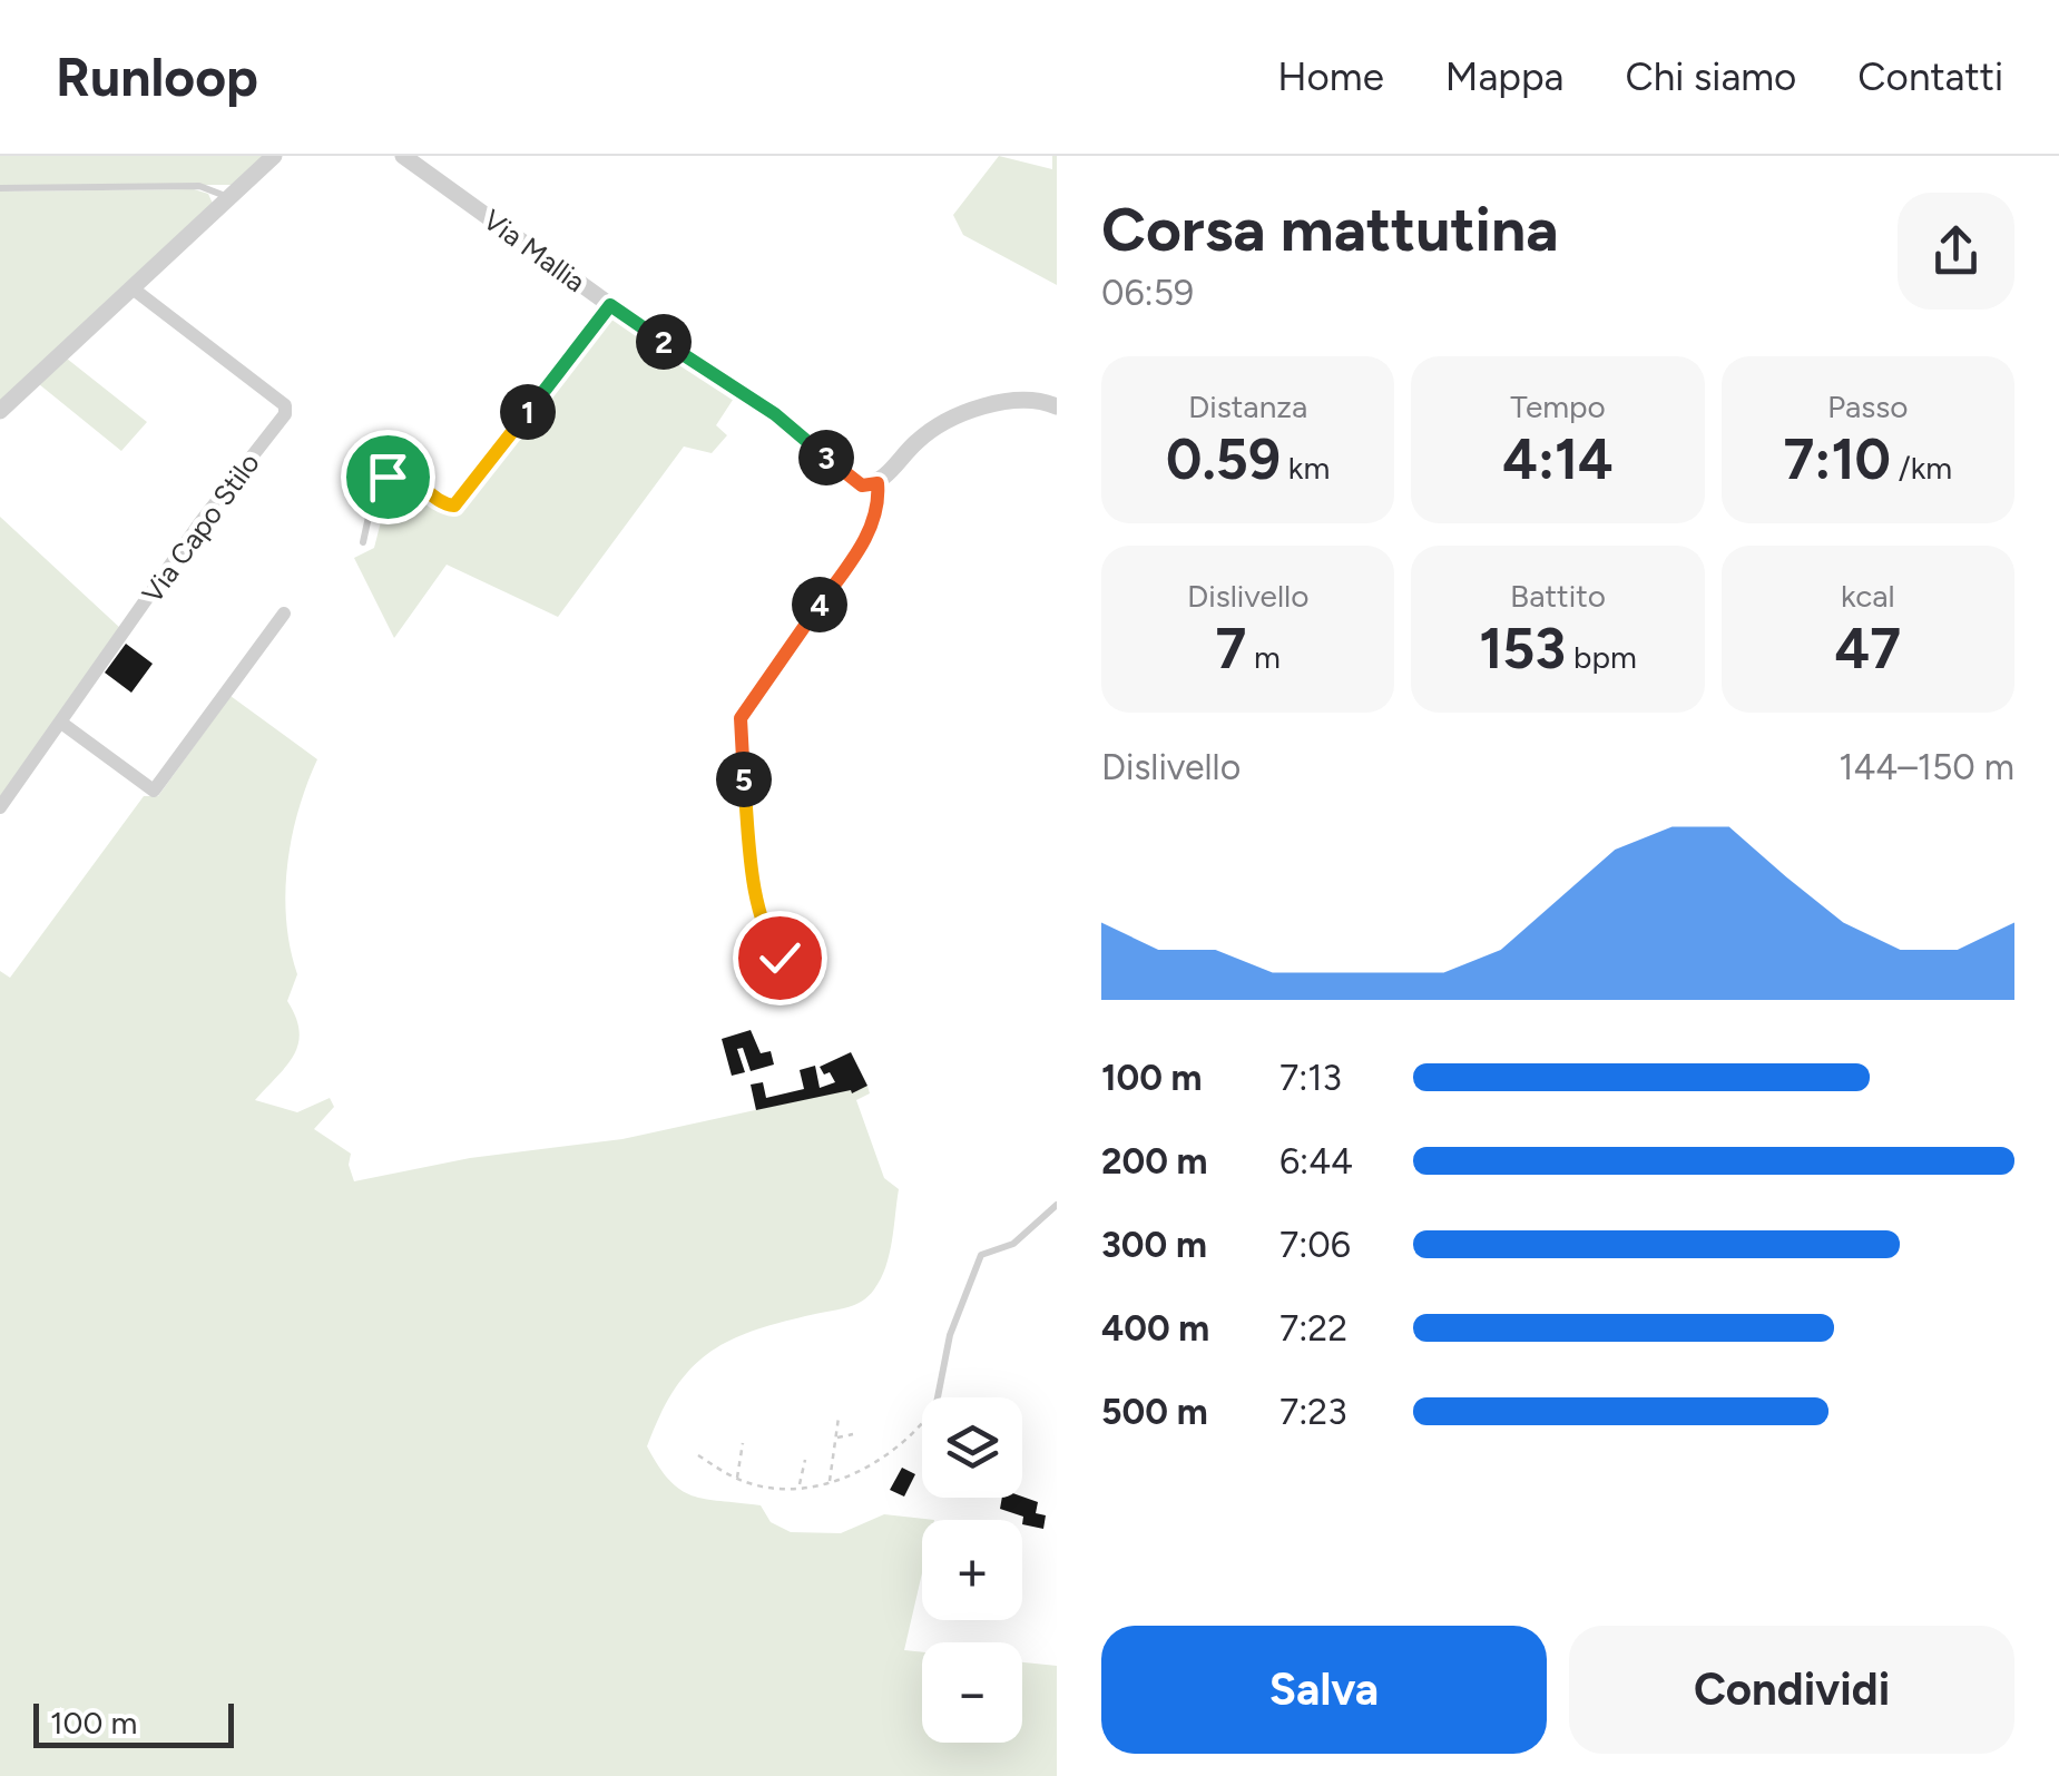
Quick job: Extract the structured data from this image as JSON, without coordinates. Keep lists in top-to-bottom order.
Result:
{
  "streets": {
    "street": ["Via Mallia", "Via Capo Stilo"]
  },
  "scale_bar": "100 m",
  "page": {
    "header": "Runloop",
    "nav": [
      "Home",
      "Mappa",
      "Chi siamo",
      "Contatti"
    ],
    "heading": ["Corsa mattutina", "06:59"],
    "pins": [
      "2",
      "1",
      "3",
      "4",
      "5"
    ],
    "stats": [
      ["Distanza", "0.59 km"],
      ["Tempo", "4:14"],
      ["Passo", "7:10 /km"],
      ["Dislivello", "7 m"],
      ["Battito", "153 bpm"],
      ["kcal", "47"]
    ],
    "chart": ["Dislivello", "144–150 m"],
    "list": [
      {
        "name": "100 m",
        "note": "7:13"
      },
      {
        "name": "200 m",
        "note": "6:44"
      },
      {
        "name": "300 m",
        "note": "7:06"
      },
      {
        "name": "400 m",
        "note": "7:22"
      },
      {
        "name": "500 m",
        "note": "7:23"
      }
    ],
    "map_buttons": ["+", "−"],
    "buttons": ["Salva", "Condividi"],
    "scale": "100 m"
  }
}
